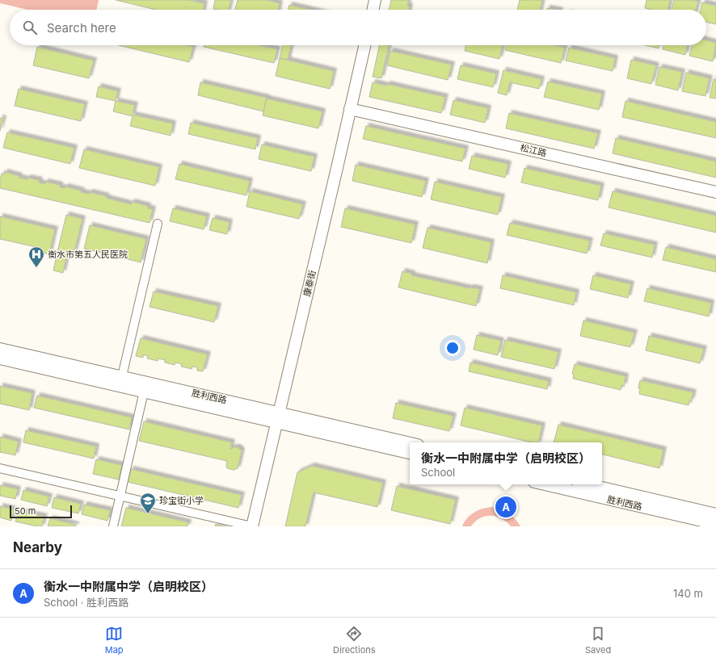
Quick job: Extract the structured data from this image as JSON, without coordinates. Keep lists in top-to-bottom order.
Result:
{
  "streets": {
    "main road": ["松江路", "康泰街", "胜利西路"]
  },
  "crossings": [
    ["松江路", "康泰街"],
    ["康泰街", "胜利西路"]
  ],
  "places": {
    "hospital": ["衡水市第五人民医院"],
    "school or university": ["珍宝街小学"]
  },
  "scale_bar": "50 m",
  "page": {
    "search": "Search here",
    "popup": ["衡水一中附属中学（启明校区）", "School"],
    "pins": "A",
    "scale": "50 m",
    "heading": "Nearby",
    "list": [
      {
        "mark": "A",
        "name": "衡水一中附属中学（启明校区）",
        "note": "School · 胜利西路",
        "value": "140 m"
      }
    ],
    "nav": ["Map", "Directions", "Saved"]
  }
}
